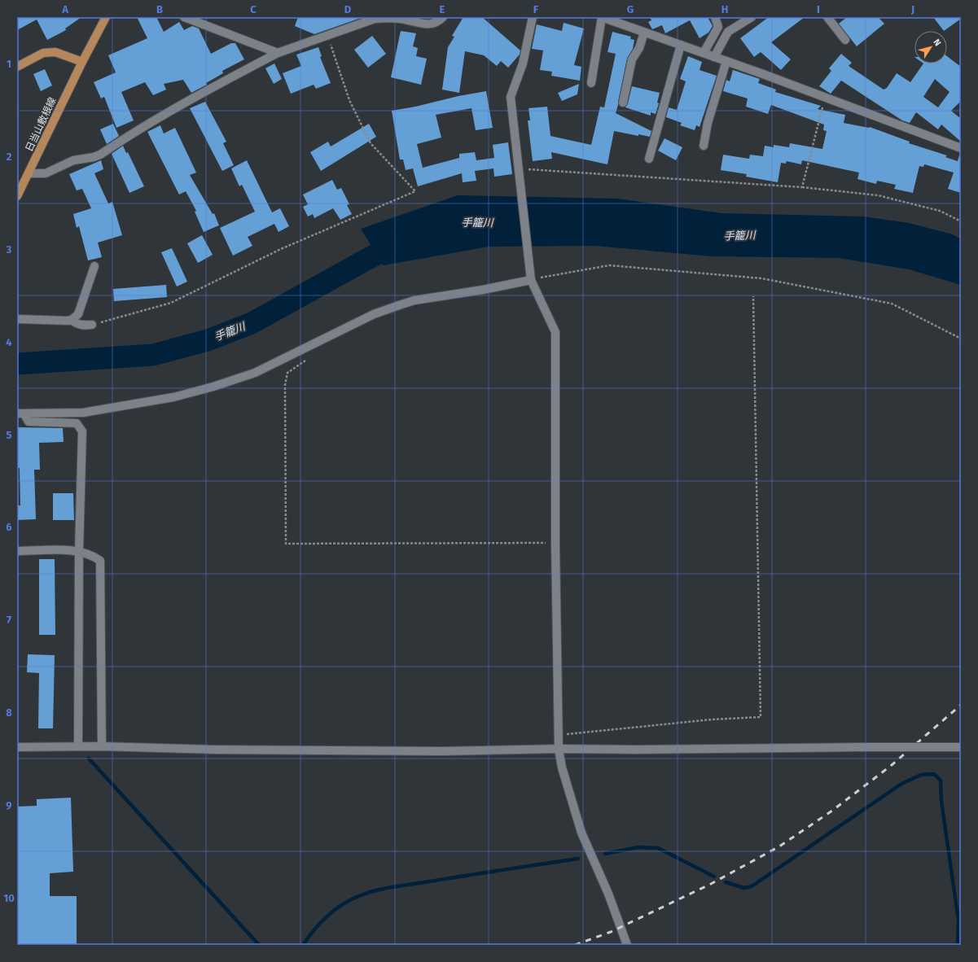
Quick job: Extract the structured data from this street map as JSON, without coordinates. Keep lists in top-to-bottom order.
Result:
{
  "streets": {
    "main road": ["日当山敷根線"]
  },
  "water": ["手籠川"],
  "north": "top right",
  "grid": {
    "columns": [
      "A",
      "B",
      "C",
      "D",
      "E",
      "F",
      "G",
      "H",
      "I",
      "J"
    ],
    "rows": [
      "1",
      "2",
      "3",
      "4",
      "5",
      "6",
      "7",
      "8",
      "9",
      "10"
    ]
  }
}
